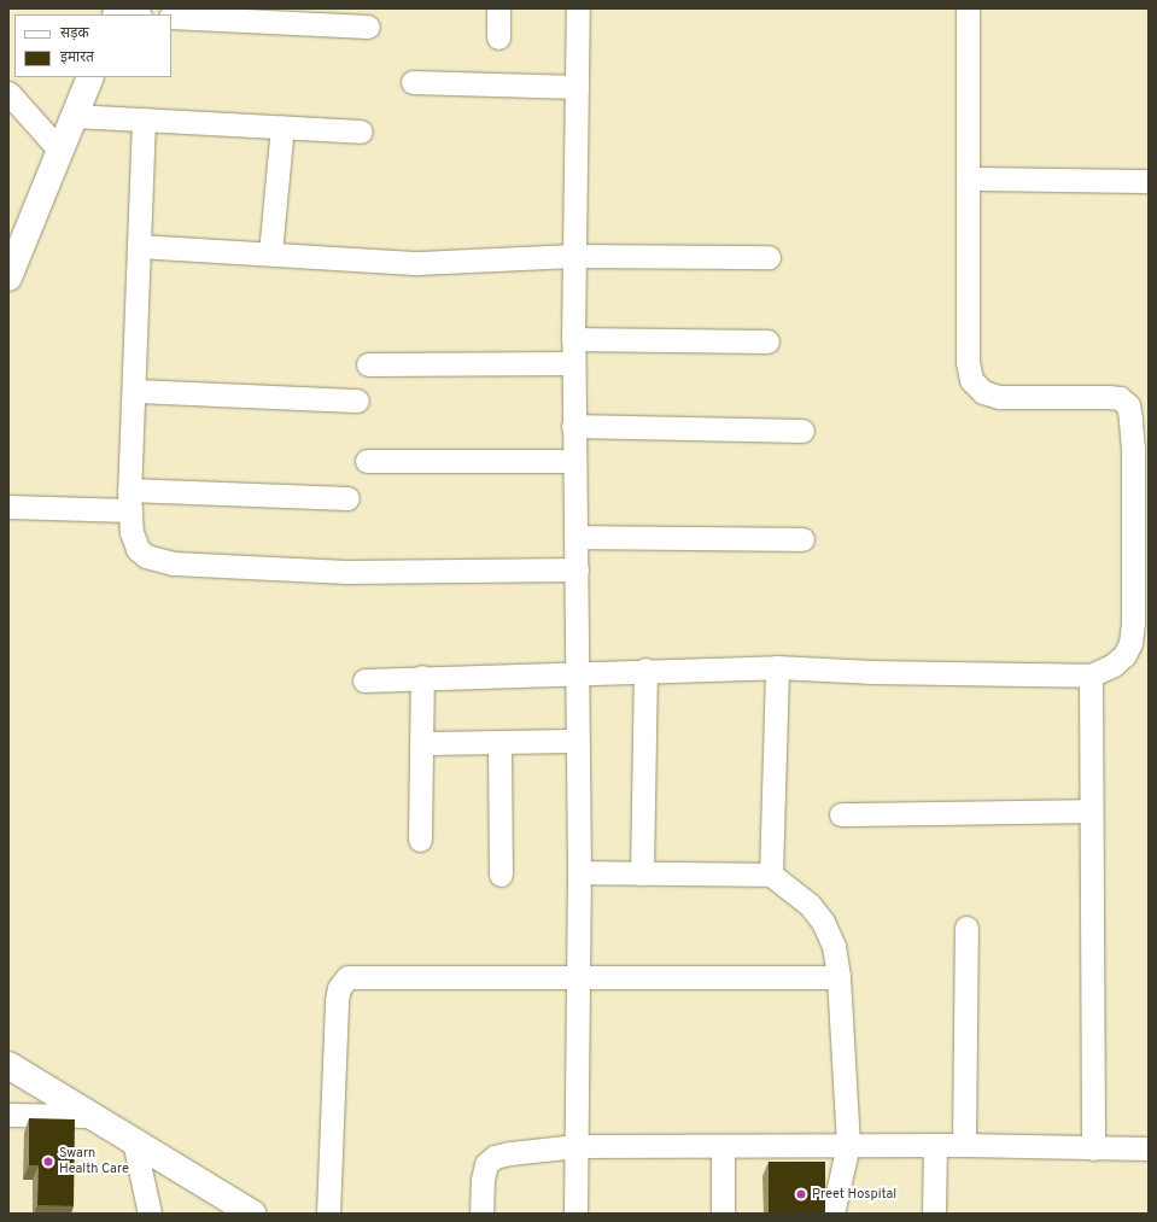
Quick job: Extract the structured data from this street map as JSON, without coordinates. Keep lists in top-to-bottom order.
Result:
{
  "places": ["Swarn Health Care", "Preet Hospital"],
  "legend": ["सड़क", "इमारत"]
}
